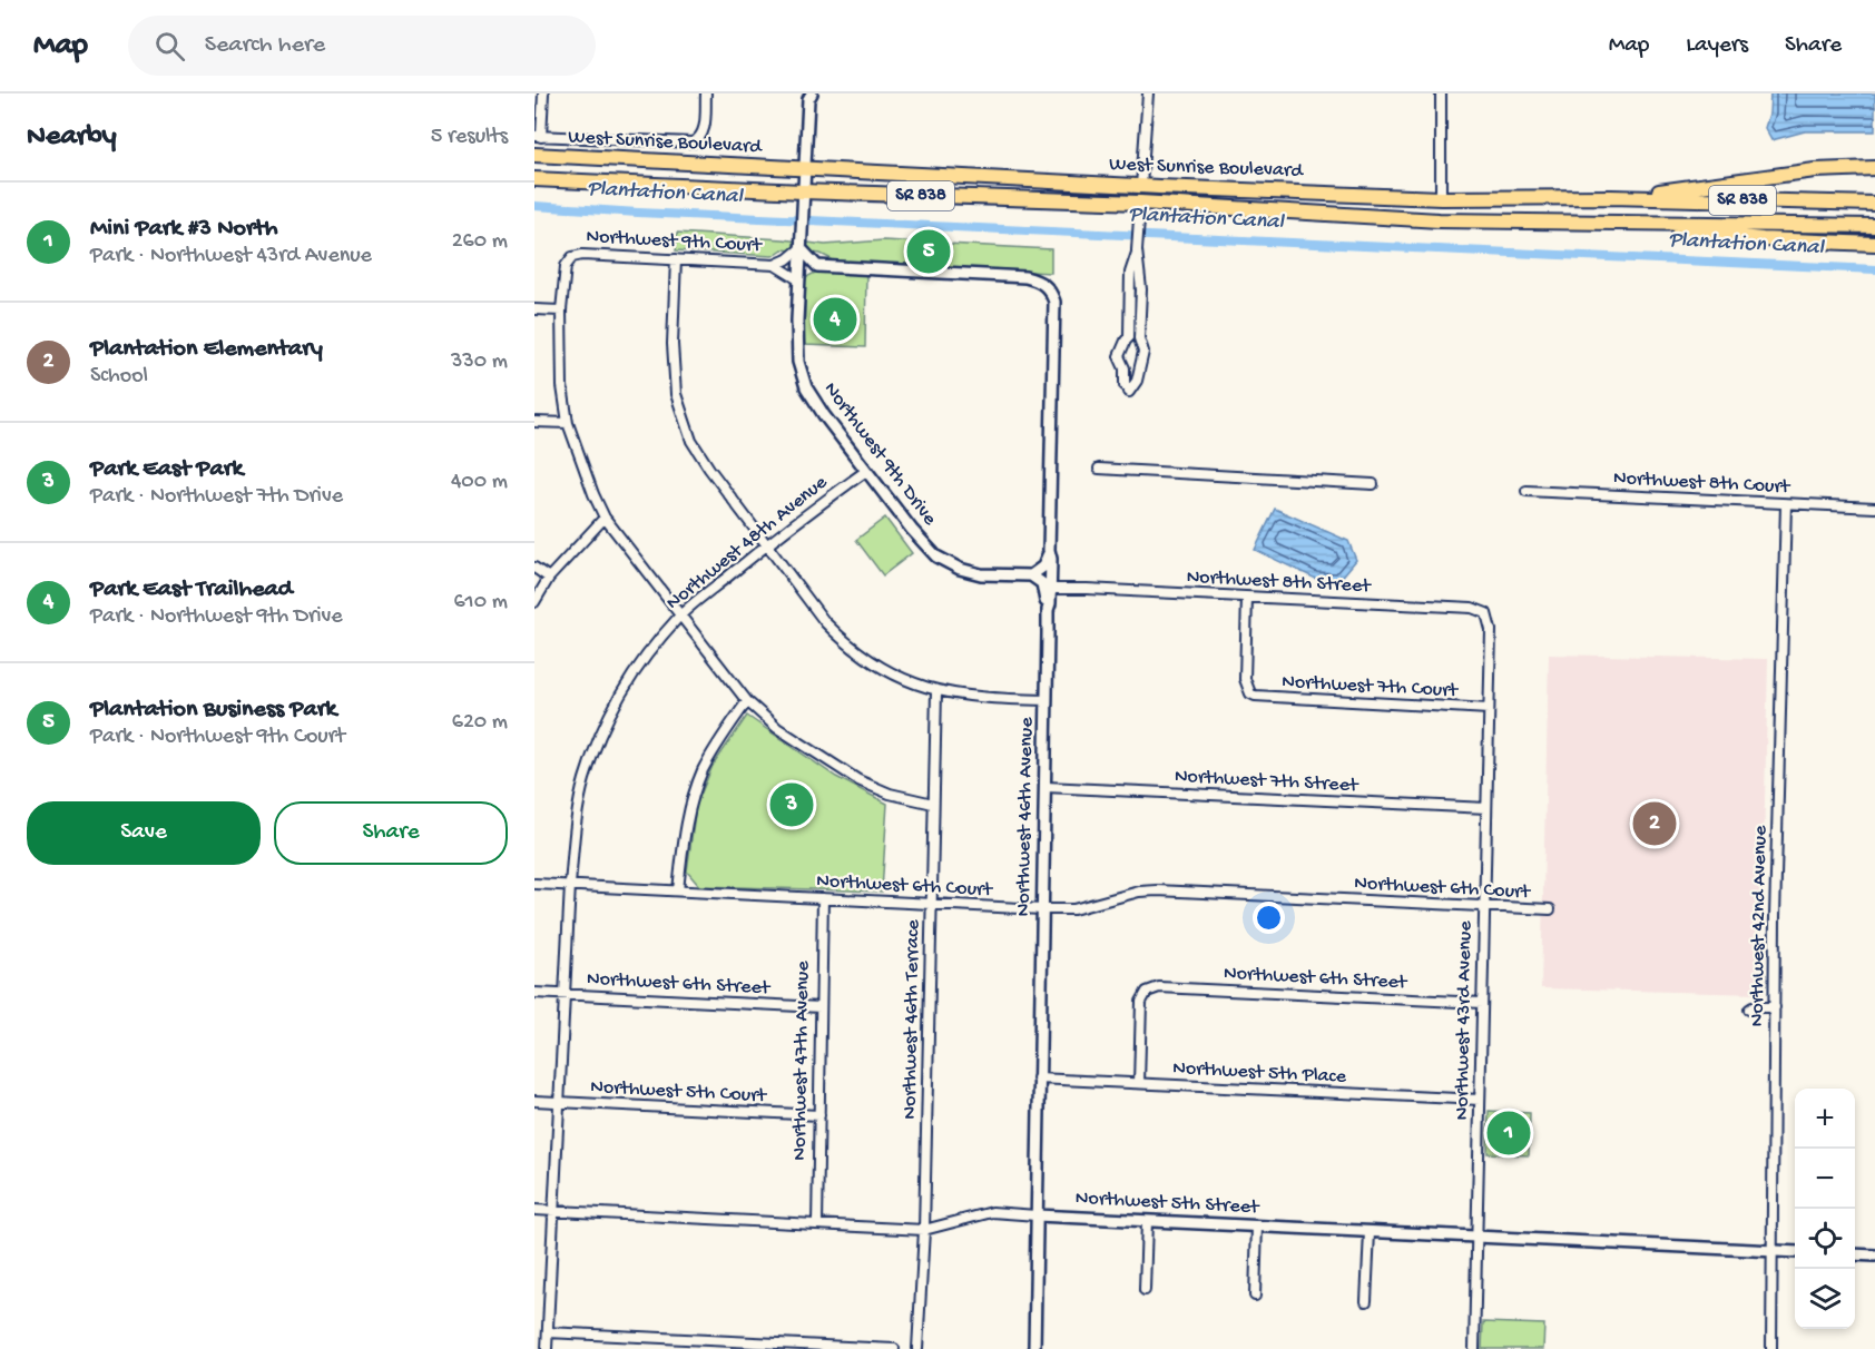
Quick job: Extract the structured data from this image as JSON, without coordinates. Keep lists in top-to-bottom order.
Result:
{
  "streets": {
    "main road": ["West Sunrise Boulevard", "SR 838"],
    "street": [
      "Northwest 9th Court",
      "Northwest 9th Drive",
      "Northwest 8th Court",
      "Northwest 48th Avenue",
      "Northwest 8th Street",
      "Northwest 7th Court",
      "Northwest 7th Street",
      "Northwest 46th Avenue",
      "Northwest 6th Court",
      "Northwest 42nd Avenue",
      "Northwest 6th Street",
      "Northwest 46th Terrace",
      "Northwest 43rd Avenue",
      "Northwest 47th Avenue",
      "Northwest 5th Place",
      "Northwest 5th Court",
      "Northwest 5th Street"
    ]
  },
  "crossings": [
    ["West Sunrise Boulevard", "Northwest 9th Drive"],
    ["Northwest 9th Court", "Northwest 9th Drive"],
    ["Northwest 9th Drive", "Northwest 48th Avenue"],
    ["Northwest 8th Court", "Northwest 42nd Avenue"],
    ["Northwest 48th Avenue", "Northwest 6th Court"],
    ["Northwest 48th Avenue", "Northwest 6th Street"],
    ["Northwest 48th Avenue", "Northwest 5th Court"],
    ["Northwest 48th Avenue", "Northwest 5th Street"],
    ["Northwest 8th Street", "Northwest 7th Court"],
    ["Northwest 8th Street", "Northwest 46th Avenue"],
    ["Northwest 8th Street", "Northwest 43rd Avenue"],
    ["Northwest 7th Court", "Northwest 43rd Avenue"],
    ["Northwest 7th Street", "Northwest 46th Avenue"],
    ["Northwest 7th Street", "Northwest 43rd Avenue"],
    ["Northwest 46th Avenue", "Northwest 6th Court"],
    ["Northwest 46th Avenue", "Northwest 5th Place"],
    ["Northwest 46th Avenue", "Northwest 5th Street"],
    ["Northwest 6th Court", "Northwest 46th Terrace"],
    ["Northwest 6th Court", "Northwest 43rd Avenue"],
    ["Northwest 6th Court", "Northwest 47th Avenue"],
    ["Northwest 42nd Avenue", "Northwest 5th Street"],
    ["Northwest 6th Street", "Northwest 43rd Avenue"],
    ["Northwest 6th Street", "Northwest 47th Avenue"],
    ["Northwest 6th Street", "Northwest 5th Place"],
    ["Northwest 46th Terrace", "Northwest 5th Street"],
    ["Northwest 43rd Avenue", "Northwest 5th Place"],
    ["Northwest 43rd Avenue", "Northwest 5th Street"],
    ["Northwest 47th Avenue", "Northwest 5th Court"],
    ["Northwest 47th Avenue", "Northwest 5th Street"]
  ],
  "water": ["Plantation Canal"],
  "page": {
    "header": "Map",
    "search": "Search here",
    "nav": ["Map", "Layers", "Share"],
    "heading": ["Nearby", "5 results"],
    "list": [
      {
        "mark": "1",
        "name": "Mini Park #3 North",
        "note": "Park · Northwest 43rd Avenue",
        "value": "260 m"
      },
      {
        "mark": "2",
        "name": "Plantation Elementary",
        "note": "School",
        "value": "330 m"
      },
      {
        "mark": "3",
        "name": "Park East Park",
        "note": "Park · Northwest 7th Drive",
        "value": "400 m"
      },
      {
        "mark": "4",
        "name": "Park East Trailhead",
        "note": "Park · Northwest 9th Drive",
        "value": "610 m"
      },
      {
        "mark": "5",
        "name": "Plantation Business Park",
        "note": "Park · Northwest 9th Court",
        "value": "620 m"
      }
    ],
    "pins": [
      "5",
      "4",
      "3",
      "2",
      "1"
    ],
    "buttons": ["Save", "Share"],
    "map_buttons": ["+", "−"]
  }
}
